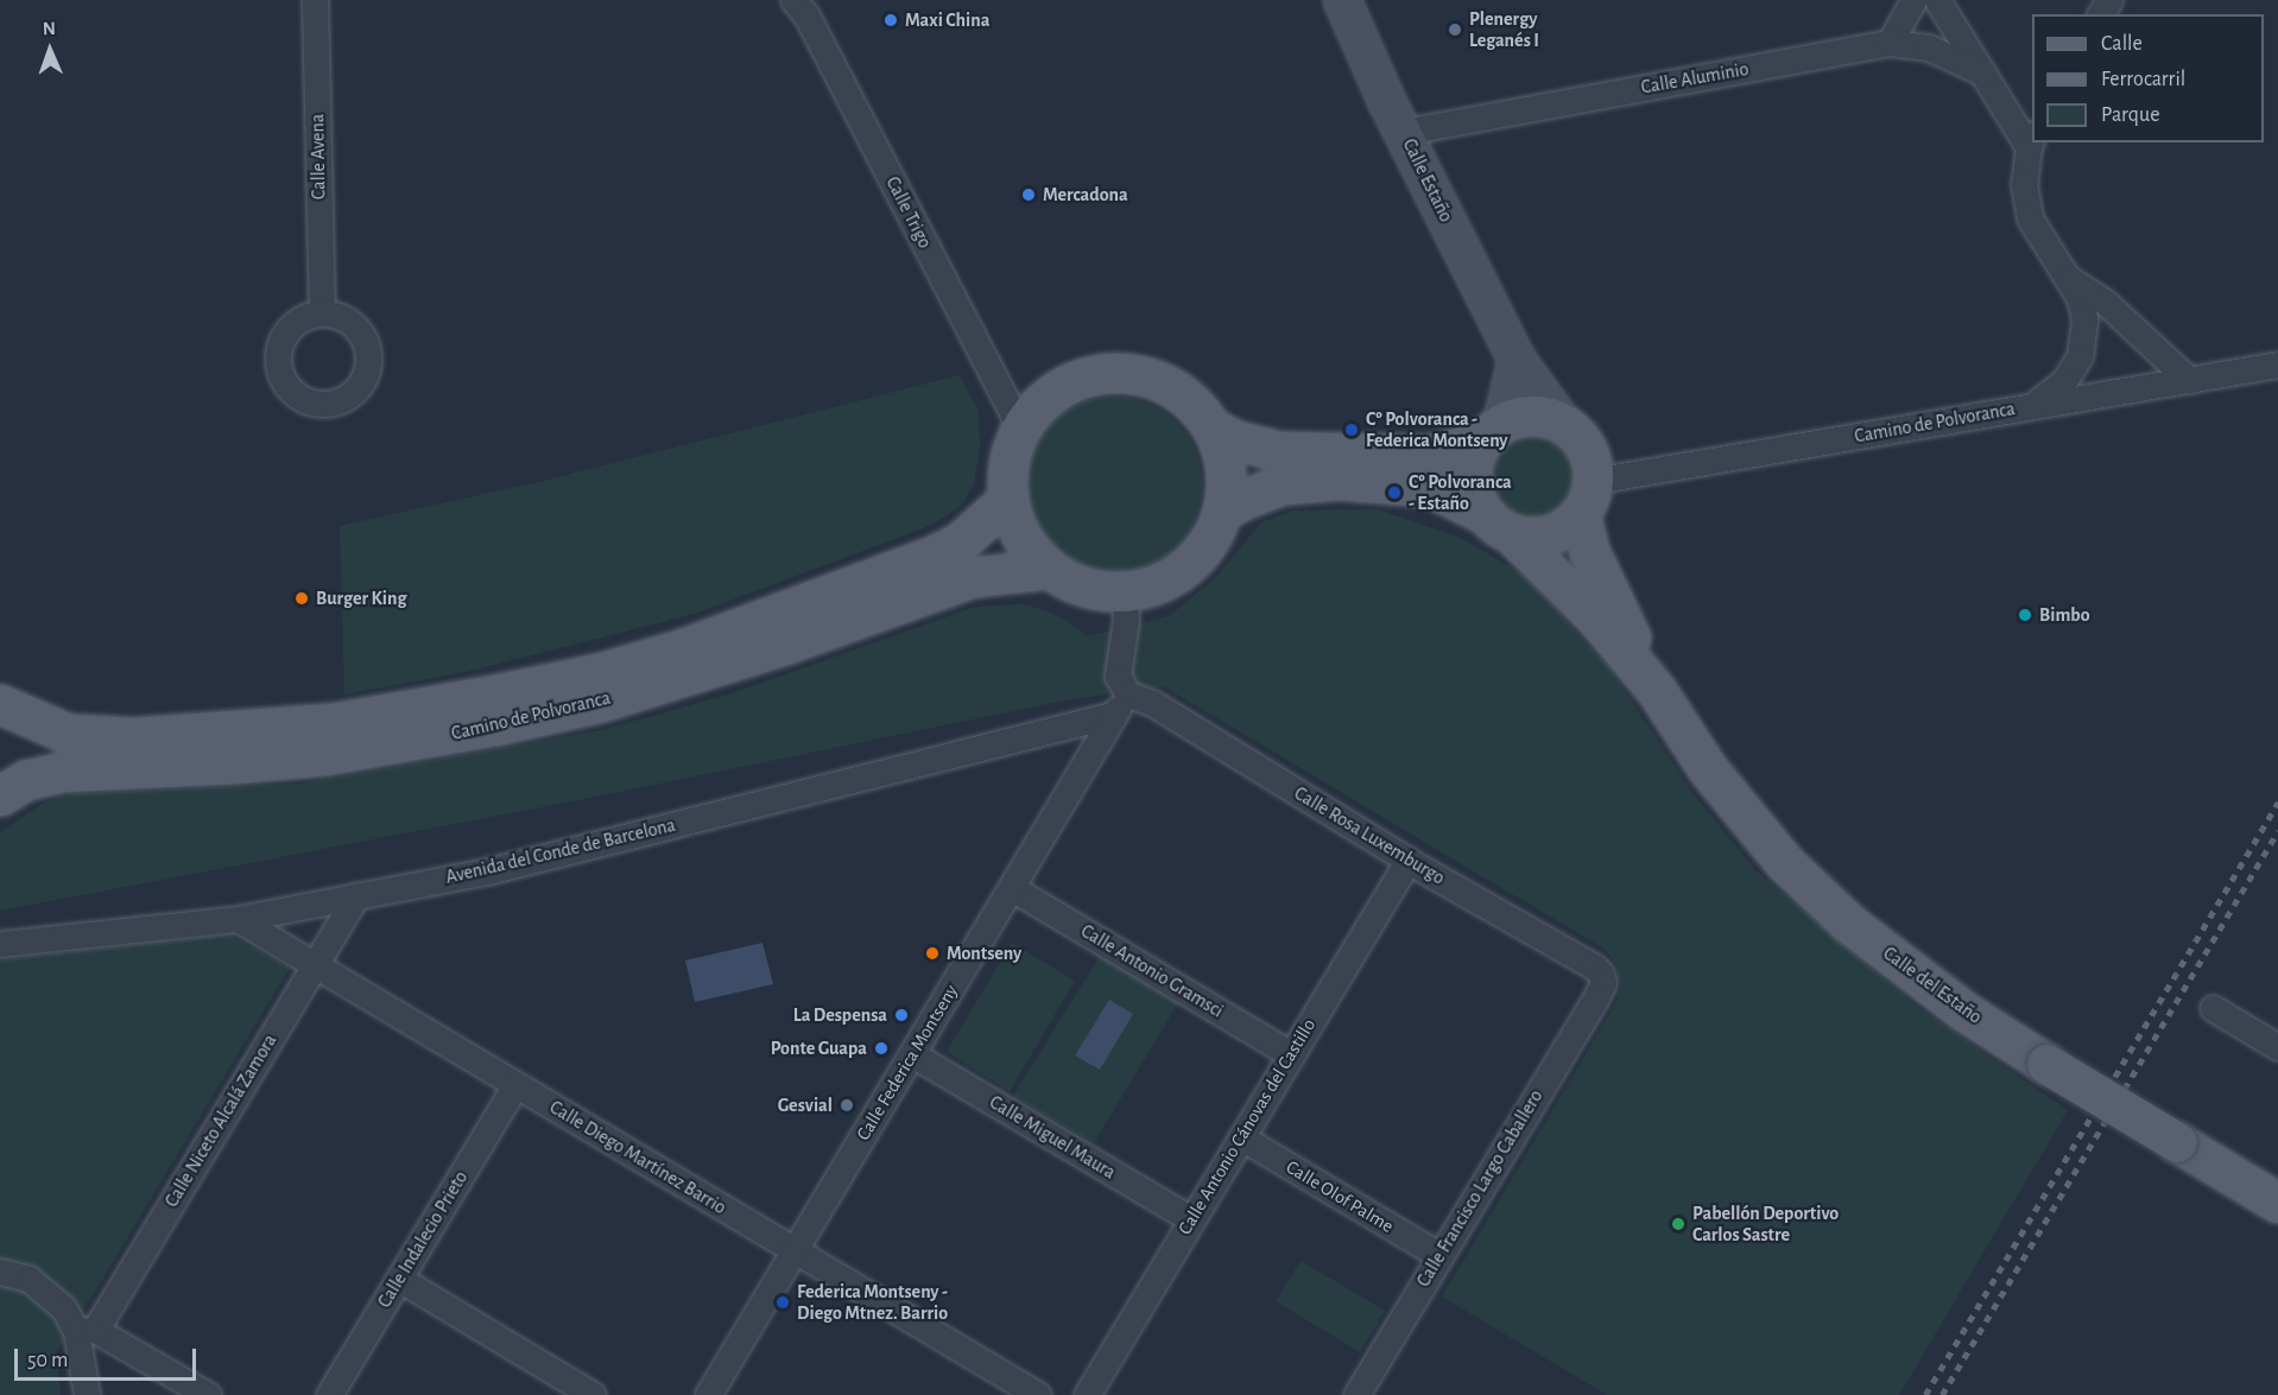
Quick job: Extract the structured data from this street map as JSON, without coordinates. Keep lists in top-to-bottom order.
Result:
{
  "streets": {
    "main road": ["Calle Estaño", "Camino de Polvoranca", "Calle del Estaño"],
    "street": [
      "Calle Aluminio",
      "Calle Avena",
      "Calle Trigo",
      "Calle Rosa Luxemburgo",
      "Avenida del Conde de Barcelona",
      "Calle Antonio Gramsci",
      "Calle Federica Montseny",
      "Calle Niceto Alcalá Zamora",
      "Calle Antonio Cánovas del Castillo",
      "Calle Miguel Maura",
      "Calle Diego Martínez Barrio",
      "Calle Francisco Largo Caballero",
      "Calle Olof Palme",
      "Calle Indalecio Prieto"
    ]
  },
  "crossings": [
    ["Calle Aluminio", "Calle Estaño"],
    ["Calle Estaño", "Camino de Polvoranca"],
    ["Calle Estaño", "Calle del Estaño"],
    ["Calle Trigo", "Camino de Polvoranca"],
    ["Camino de Polvoranca", "Calle del Estaño"],
    ["Calle Rosa Luxemburgo", "Calle Federica Montseny"],
    ["Calle Rosa Luxemburgo", "Calle Antonio Cánovas del Castillo"],
    ["Calle Rosa Luxemburgo", "Calle Francisco Largo Caballero"],
    ["Avenida del Conde de Barcelona", "Calle Federica Montseny"],
    ["Avenida del Conde de Barcelona", "Calle Niceto Alcalá Zamora"],
    ["Avenida del Conde de Barcelona", "Calle Diego Martínez Barrio"],
    ["Calle Antonio Gramsci", "Calle Federica Montseny"],
    ["Calle Antonio Gramsci", "Calle Antonio Cánovas del Castillo"],
    ["Calle Federica Montseny", "Calle Miguel Maura"],
    ["Calle Federica Montseny", "Calle Diego Martínez Barrio"],
    ["Calle Niceto Alcalá Zamora", "Calle Diego Martínez Barrio"],
    ["Calle Antonio Cánovas del Castillo", "Calle Miguel Maura"],
    ["Calle Antonio Cánovas del Castillo", "Calle Olof Palme"],
    ["Calle Diego Martínez Barrio", "Calle Indalecio Prieto"],
    ["Calle Francisco Largo Caballero", "Calle Olof Palme"]
  ],
  "places": [
    "Maxi China",
    "Plenergy Leganés I",
    "Mercadona",
    "Cº Polvoranca - Federica Montseny",
    "Cº Polvoranca - Estaño",
    "Burger King",
    "Bimbo",
    "Montseny",
    "La Despensa",
    "Ponte Guapa",
    "Gesvial",
    "Pabellón Deportivo Carlos Sastre",
    "Federica Montseny - Diego Mtnez. Barrio"
  ],
  "legend": ["Calle", "Ferrocarril", "Parque"],
  "scale_bar": "50 m",
  "north": "top"
}
